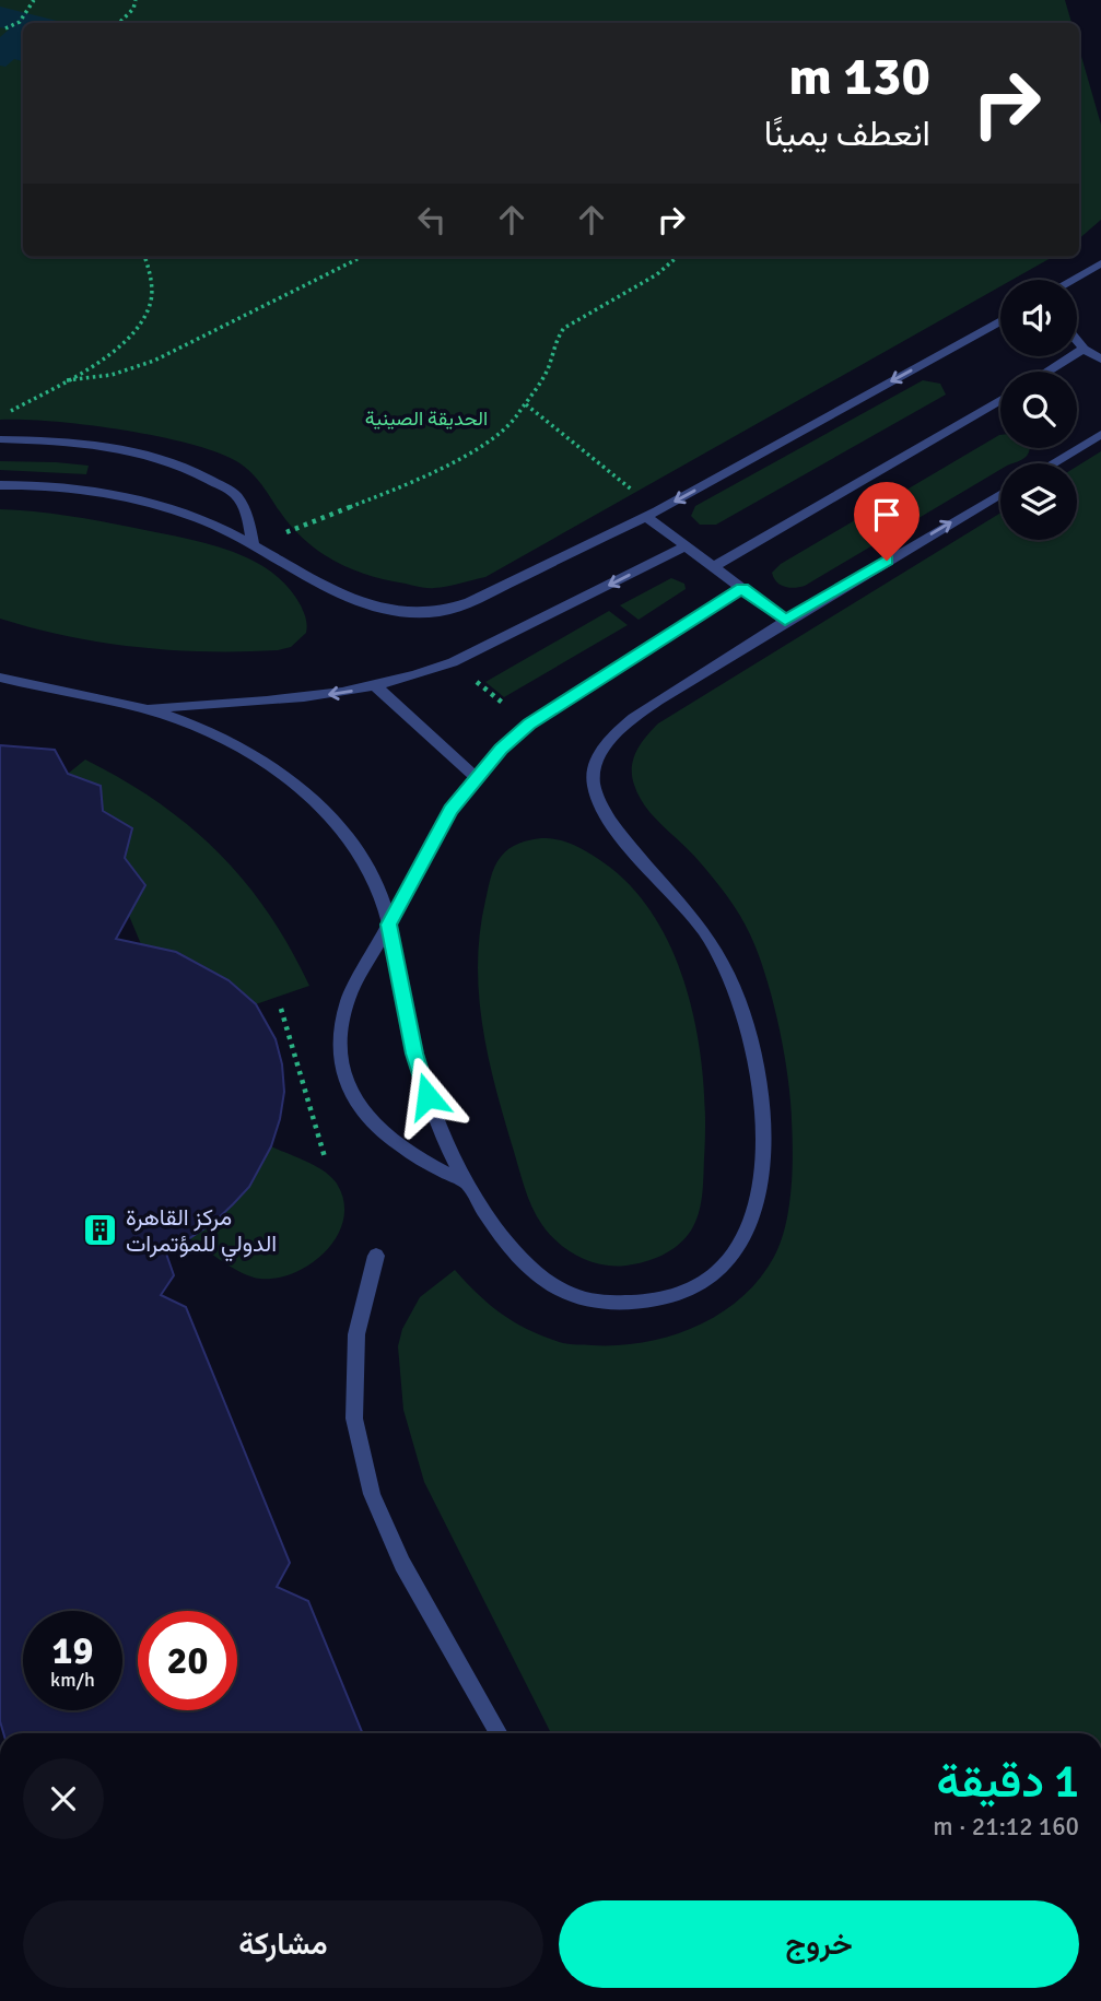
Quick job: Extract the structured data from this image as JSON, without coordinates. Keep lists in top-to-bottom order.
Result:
{
  "parks": ["الحديقة الصينية"],
  "places": {
    "building": ["مركز القاهرة الدولي للمؤتمرات"]
  },
  "page": {
    "turn": ["130 m", "انعطف يمينًا"],
    "speed": "19 km/h",
    "limit": "20",
    "heading": ["1 دقيقة", "160 m · 21:12"],
    "buttons": ["خروج", "مشاركة"]
  }
}
